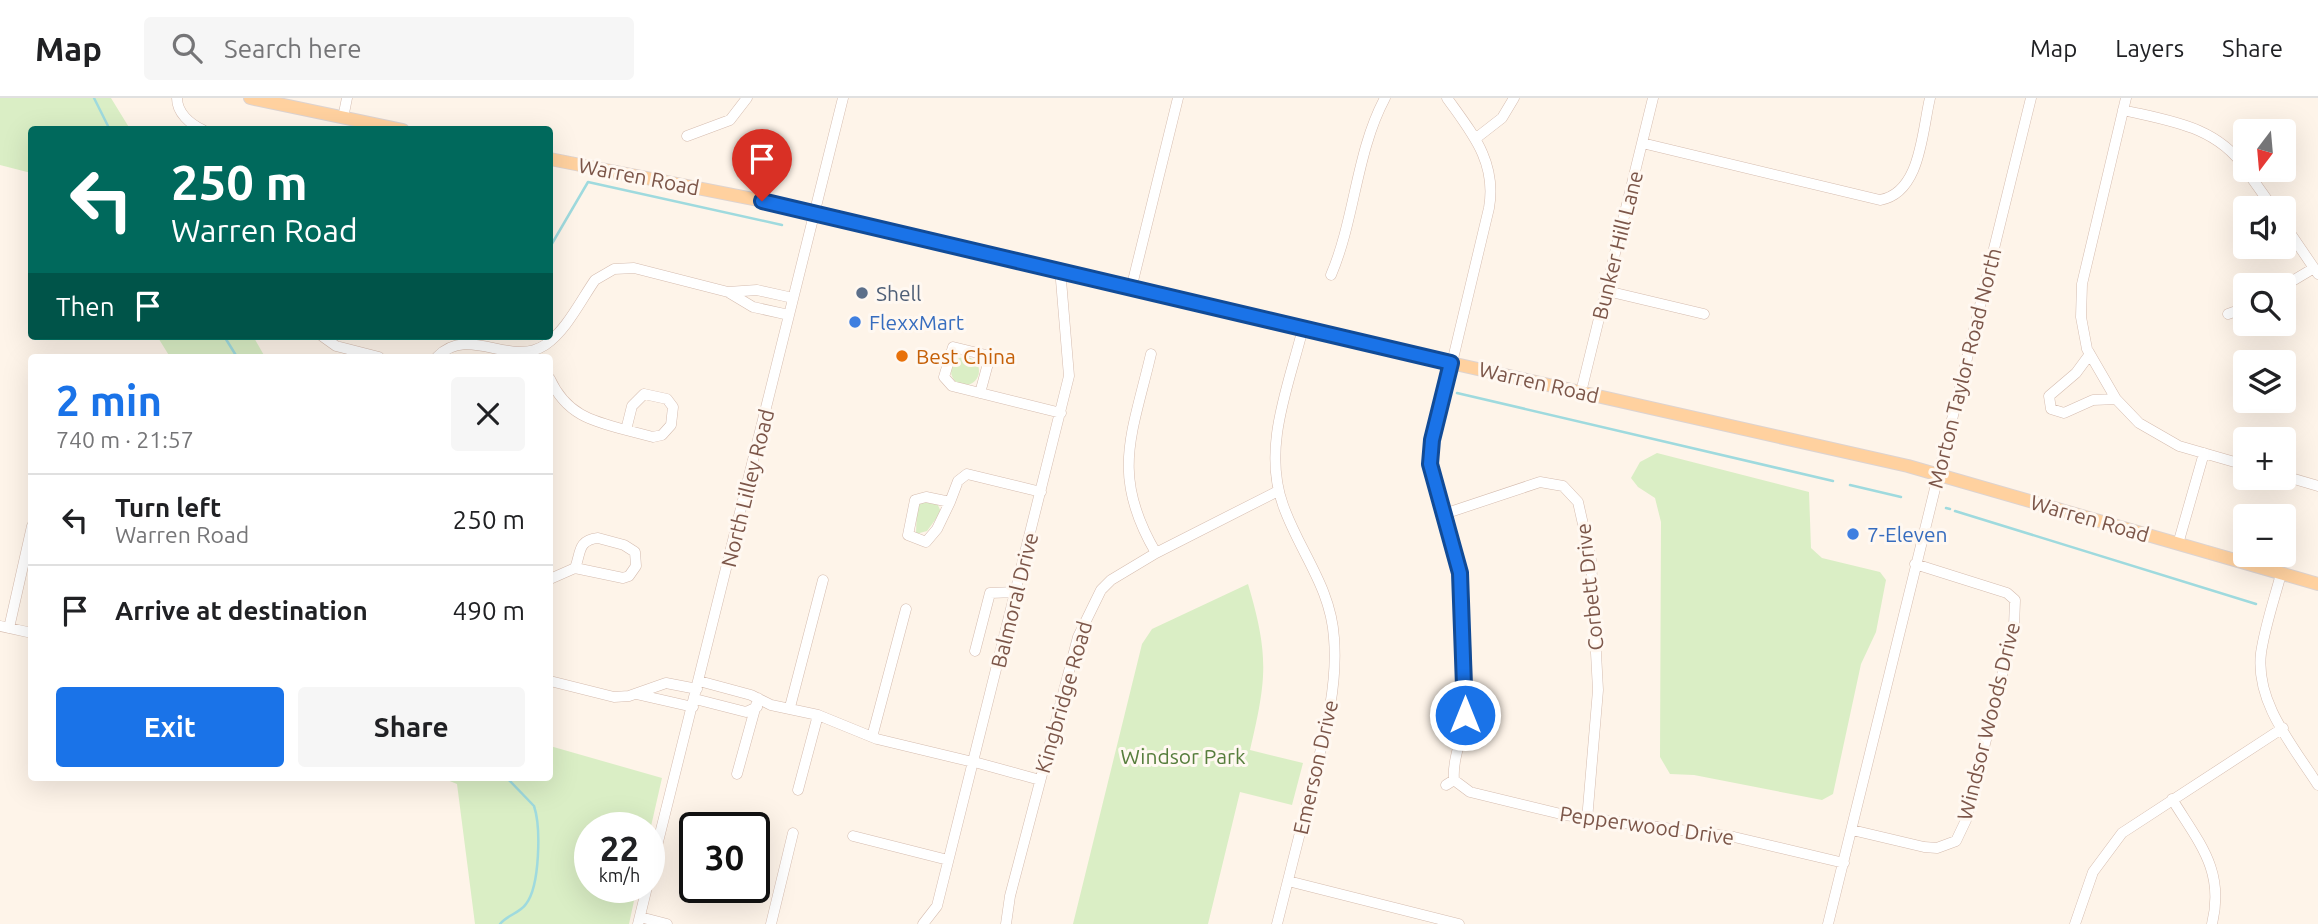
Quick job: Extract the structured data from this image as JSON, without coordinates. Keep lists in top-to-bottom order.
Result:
{
  "streets": {
    "main road": ["Warren Road"],
    "street": [
      "Bunker Hill Lane",
      "Morton Taylor Road North",
      "North Lilley Road",
      "Corbett Drive",
      "Balmoral Drive",
      "Kingbridge Road",
      "Windsor Woods Drive",
      "Emerson Drive",
      "Pepperwood Drive"
    ]
  },
  "crossings": [
    ["Warren Road", "Bunker Hill Lane"],
    ["Warren Road", "Morton Taylor Road North"],
    ["Warren Road", "North Lilley Road"],
    ["Warren Road", "Balmoral Drive"],
    ["Warren Road", "Emerson Drive"],
    ["Morton Taylor Road North", "Windsor Woods Drive"],
    ["Morton Taylor Road North", "Pepperwood Drive"],
    ["Corbett Drive", "Pepperwood Drive"],
    ["Kingbridge Road", "Emerson Drive"]
  ],
  "parks": ["Windsor Park"],
  "places": [
    "Shell",
    "FlexxMart",
    "Best China",
    "7-Eleven"
  ],
  "north": "bottom",
  "page": {
    "header": "Map",
    "search": "Search here",
    "nav": ["Map", "Layers", "Share"],
    "map_buttons": ["+", "−"],
    "turn": ["250 m", "Warren Road"],
    "then": "Then",
    "heading": ["2 min", "740 m · 21:57"],
    "list": [
      {
        "name": "Turn left",
        "note": "Warren Road",
        "value": "250 m"
      },
      {
        "name": "Arrive at destination",
        "value": "490 m"
      }
    ],
    "buttons": ["Exit", "Share"],
    "speed": "22 km/h",
    "limit": "30"
  }
}
